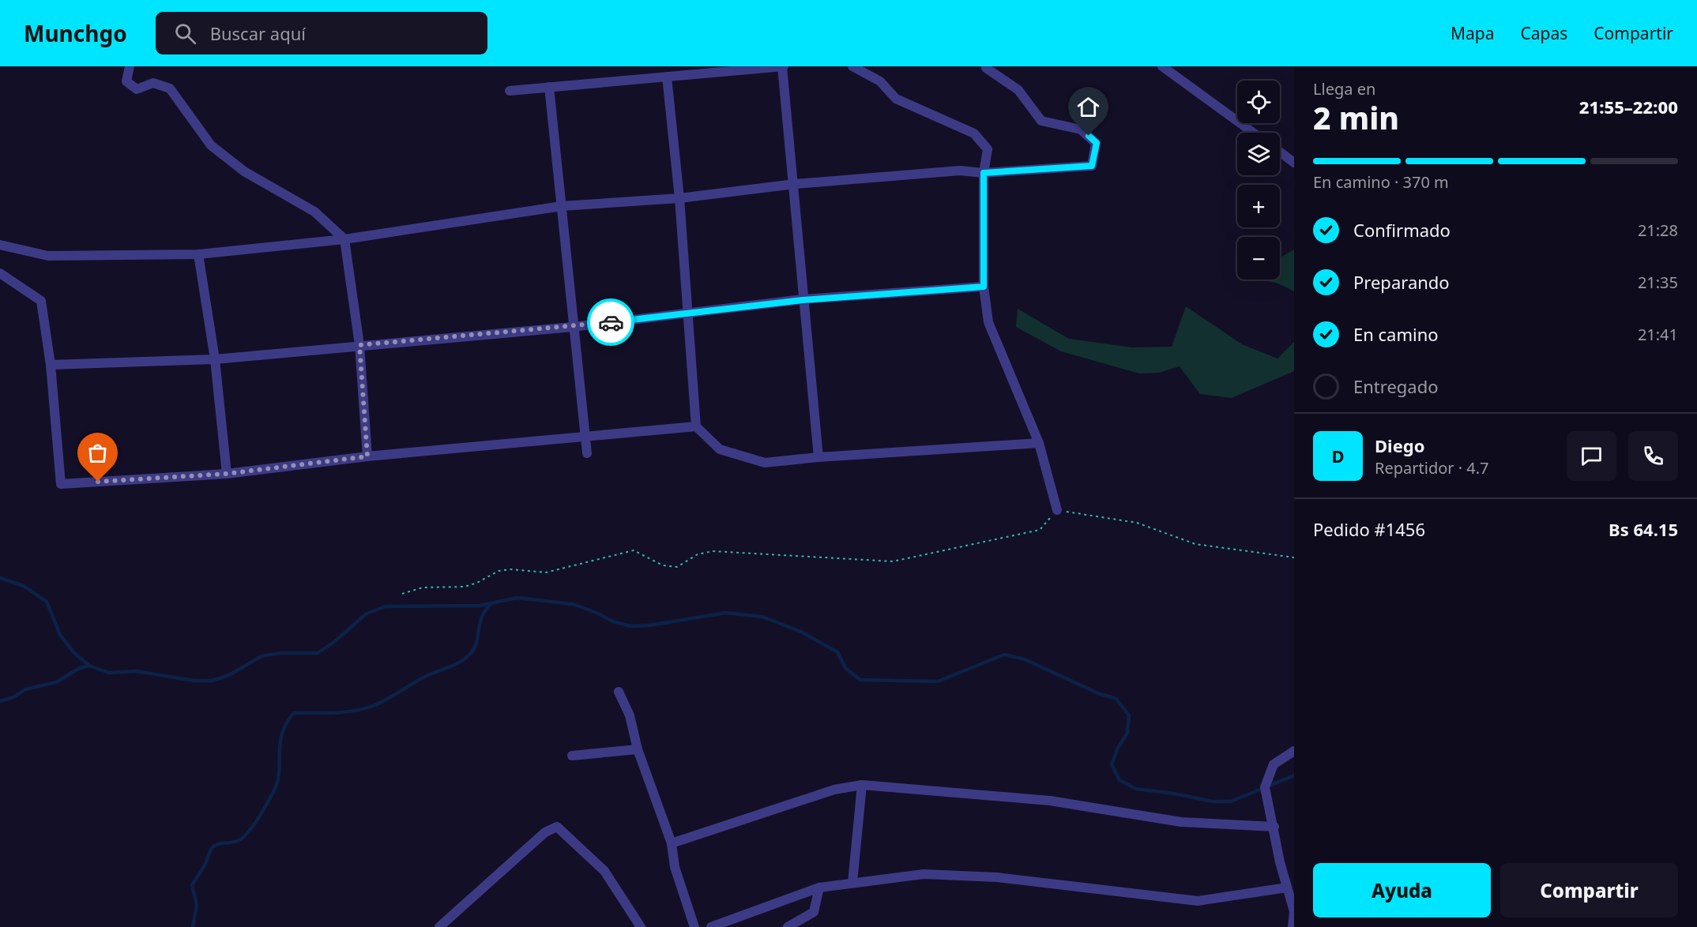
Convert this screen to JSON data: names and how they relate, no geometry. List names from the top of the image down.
{
  "page": {
    "header": "Munchgo",
    "search": "Buscar aquí",
    "nav": ["Mapa", "Capas", "Compartir"],
    "heading": ["2 min", "Llega en", "21:55–22:00"],
    "panel": [
      "Diego",
      "Repartidor · 4.7",
      "Pedido #1456",
      "Bs 64.15"
    ],
    "map_buttons": ["+", "−"],
    "bar": "En camino · 370 m",
    "list": [
      ["Confirmado", "21:28"],
      ["Preparando", "21:35"],
      ["En camino", "21:41"],
      "Entregado"
    ],
    "round": "D",
    "buttons": ["Ayuda", "Compartir"]
  }
}
